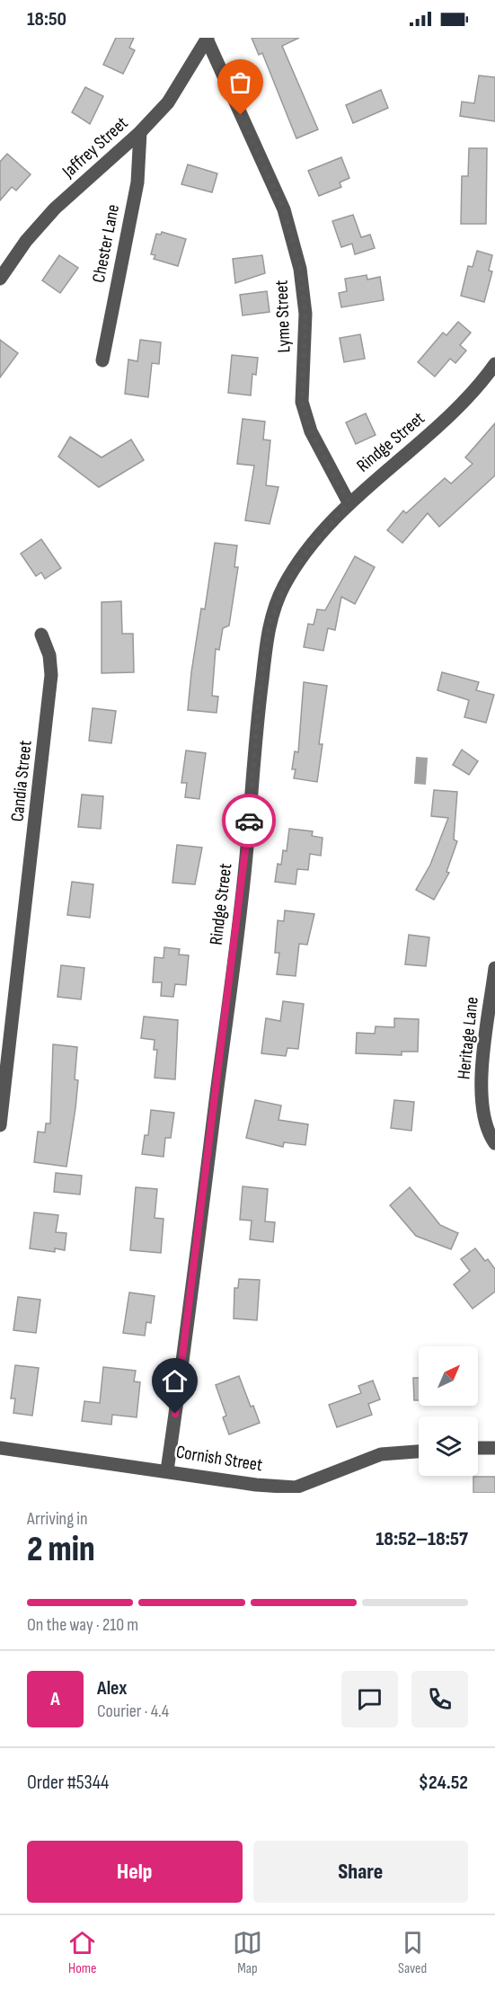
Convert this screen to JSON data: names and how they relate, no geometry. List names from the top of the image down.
{
  "streets": {
    "street": [
      "Jaffrey Street",
      "Chester Lane",
      "Lyme Street",
      "Rindge Street",
      "Candia Street",
      "Heritage Lane",
      "Cornish Street"
    ]
  },
  "crossings": [
    ["Jaffrey Street", "Chester Lane"],
    ["Jaffrey Street", "Lyme Street"],
    ["Lyme Street", "Rindge Street"],
    ["Rindge Street", "Cornish Street"]
  ],
  "north": "top right",
  "page": {
    "status": "18:50",
    "heading": ["2 min", "Arriving in", "18:52–18:57"],
    "panel": [
      "Alex",
      "Courier · 4.4",
      "Order #5344",
      "$24.52"
    ],
    "bar": "On the way · 210 m",
    "round": "A",
    "buttons": ["Help", "Share"],
    "tabs": ["Home", "Map", "Saved"]
  }
}
